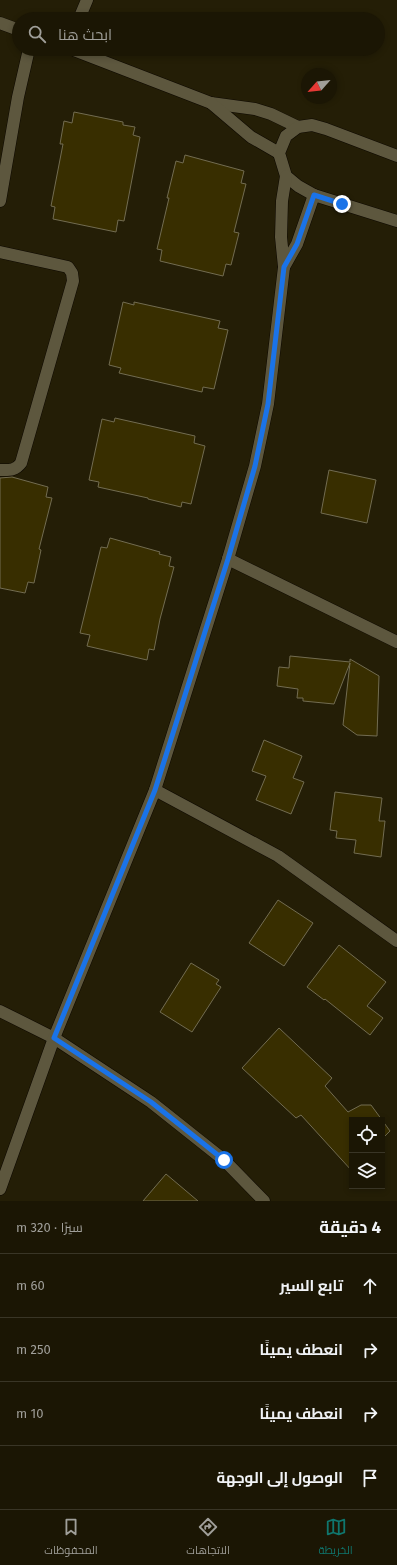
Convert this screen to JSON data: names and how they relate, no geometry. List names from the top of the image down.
{
  "north": "bottom left",
  "page": {
    "search": "ابحث هنا",
    "heading": ["4 دقيقة", "سيرًا · 320 m"],
    "list": [
      ["تابع السير", "60 m"],
      ["انعطف يمينًا", "250 m"],
      ["انعطف يمينًا", "10 m"],
      "الوصول إلى الوجهة"
    ],
    "nav": ["الخريطة", "الاتجاهات", "المحفوظات"]
  }
}
